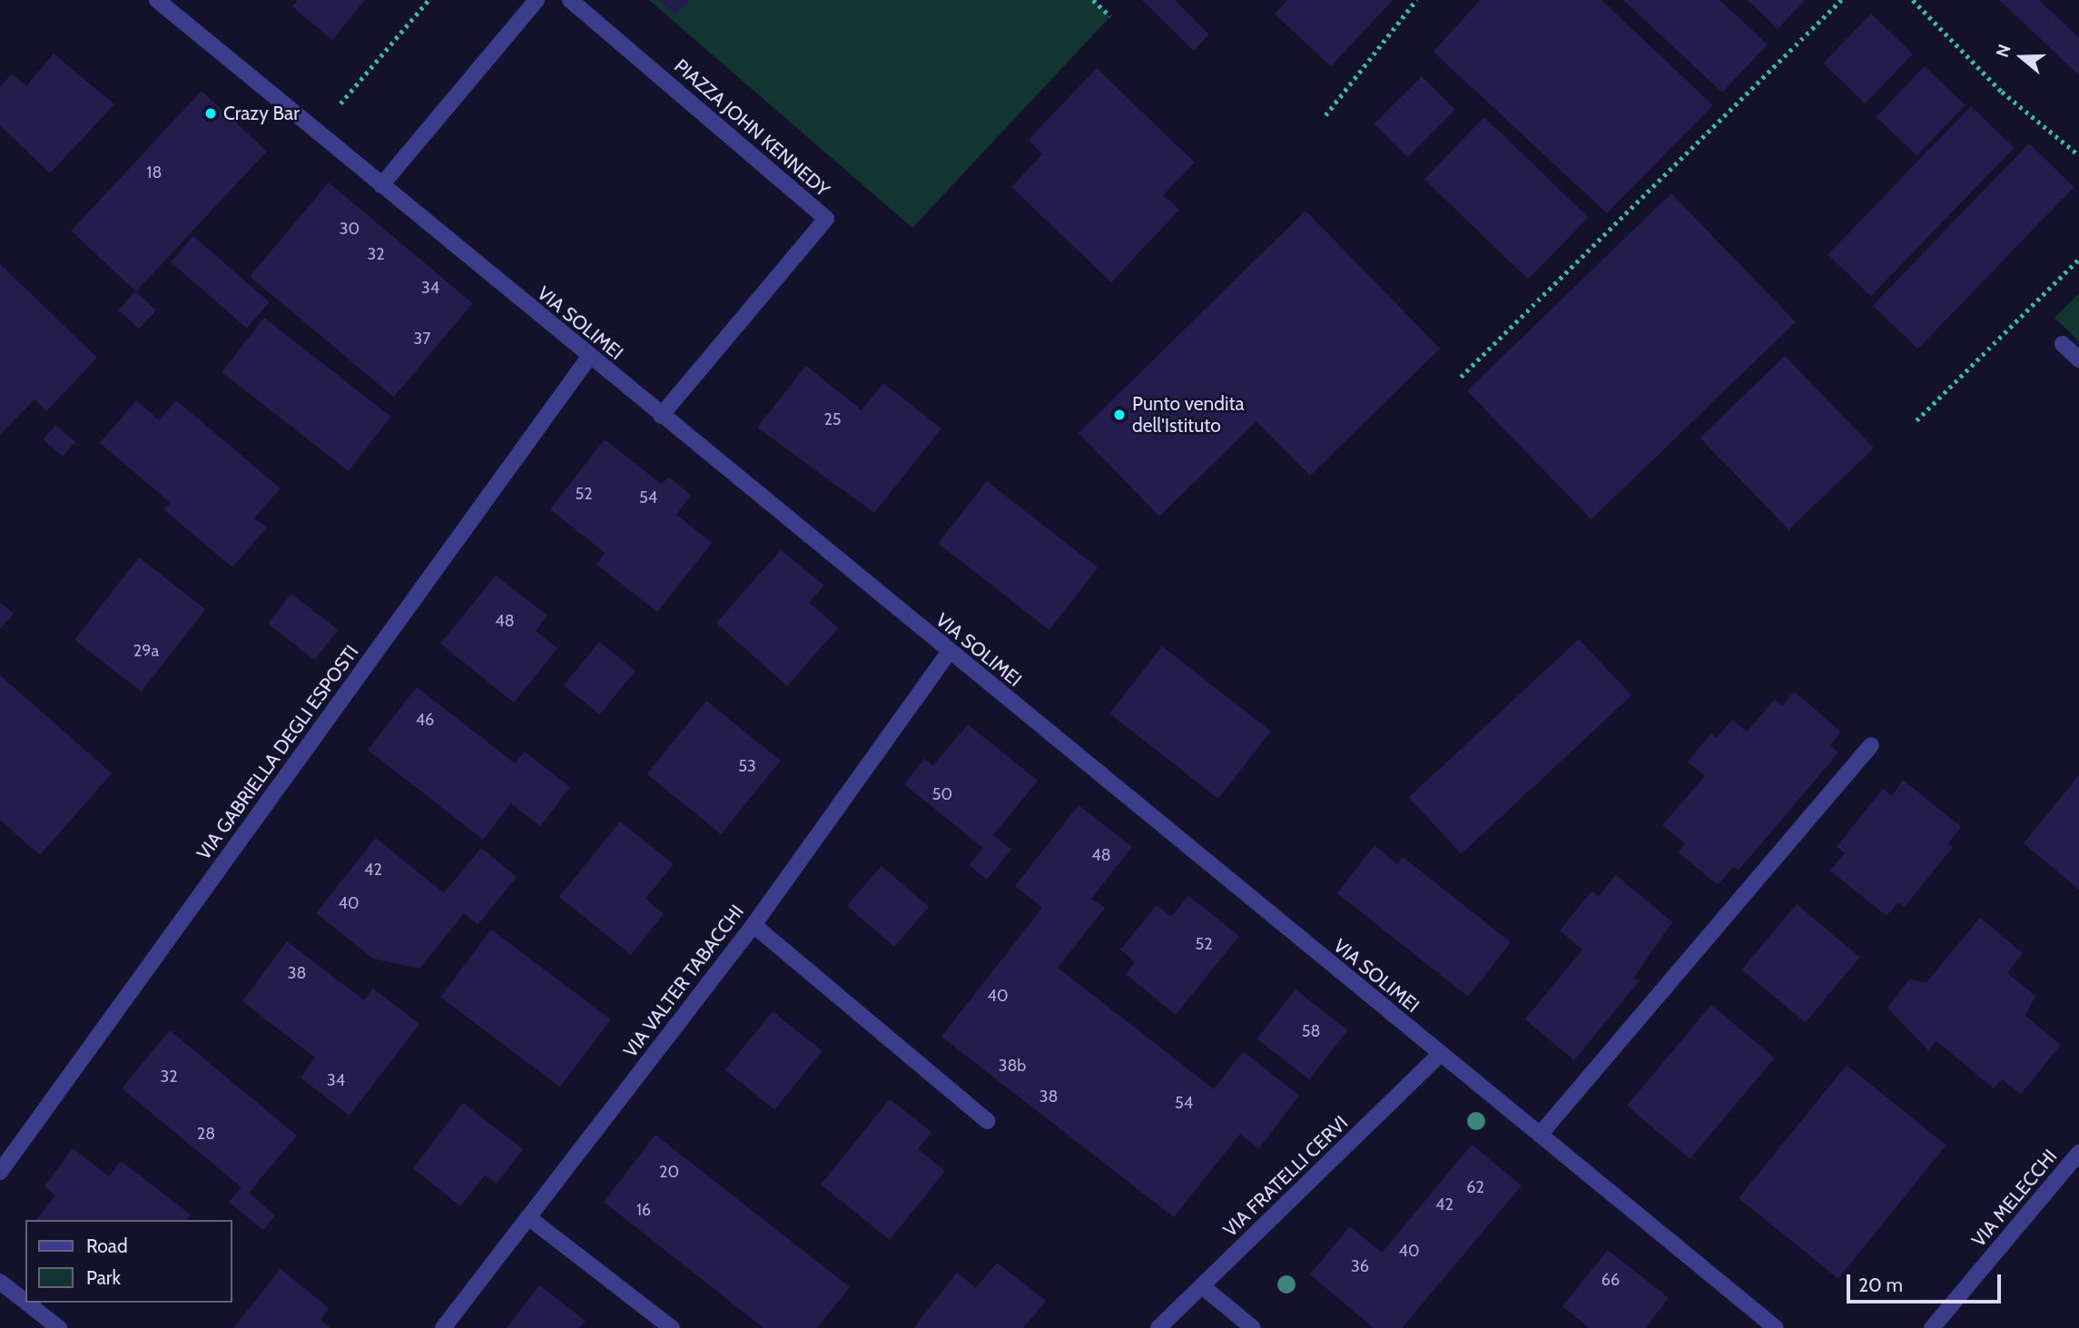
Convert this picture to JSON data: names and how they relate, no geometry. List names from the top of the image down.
{
  "streets": {
    "street": [
      "PIAZZA JOHN KENNEDY",
      "VIA SOLIMEI",
      "VIA GABRIELLA DEGLI ESPOSTI",
      "VIA VALTER TABACCHI",
      "VIA FRATELLI CERVI",
      "VIA MELECCHI"
    ]
  },
  "crossings": [
    ["PIAZZA JOHN KENNEDY", "VIA SOLIMEI"],
    ["VIA SOLIMEI", "VIA GABRIELLA DEGLI ESPOSTI"],
    ["VIA SOLIMEI", "VIA VALTER TABACCHI"],
    ["VIA SOLIMEI", "VIA FRATELLI CERVI"]
  ],
  "places": ["Crazy Bar", "Punto vendita dell'Istituto"],
  "house_numbers": [
    "18",
    "30",
    "32",
    "34",
    "37",
    "25",
    "52",
    "54",
    "48",
    "29a",
    "46",
    "53",
    "50",
    "48",
    "42",
    "40",
    "52",
    "38",
    "40",
    "58",
    "38b",
    "32",
    "34",
    "38",
    "54",
    "28",
    "20",
    "62",
    "42",
    "16",
    "40",
    "36",
    "66"
  ],
  "legend": ["Road", "Park"],
  "scale_bar": "20 m",
  "north": "left"
}
